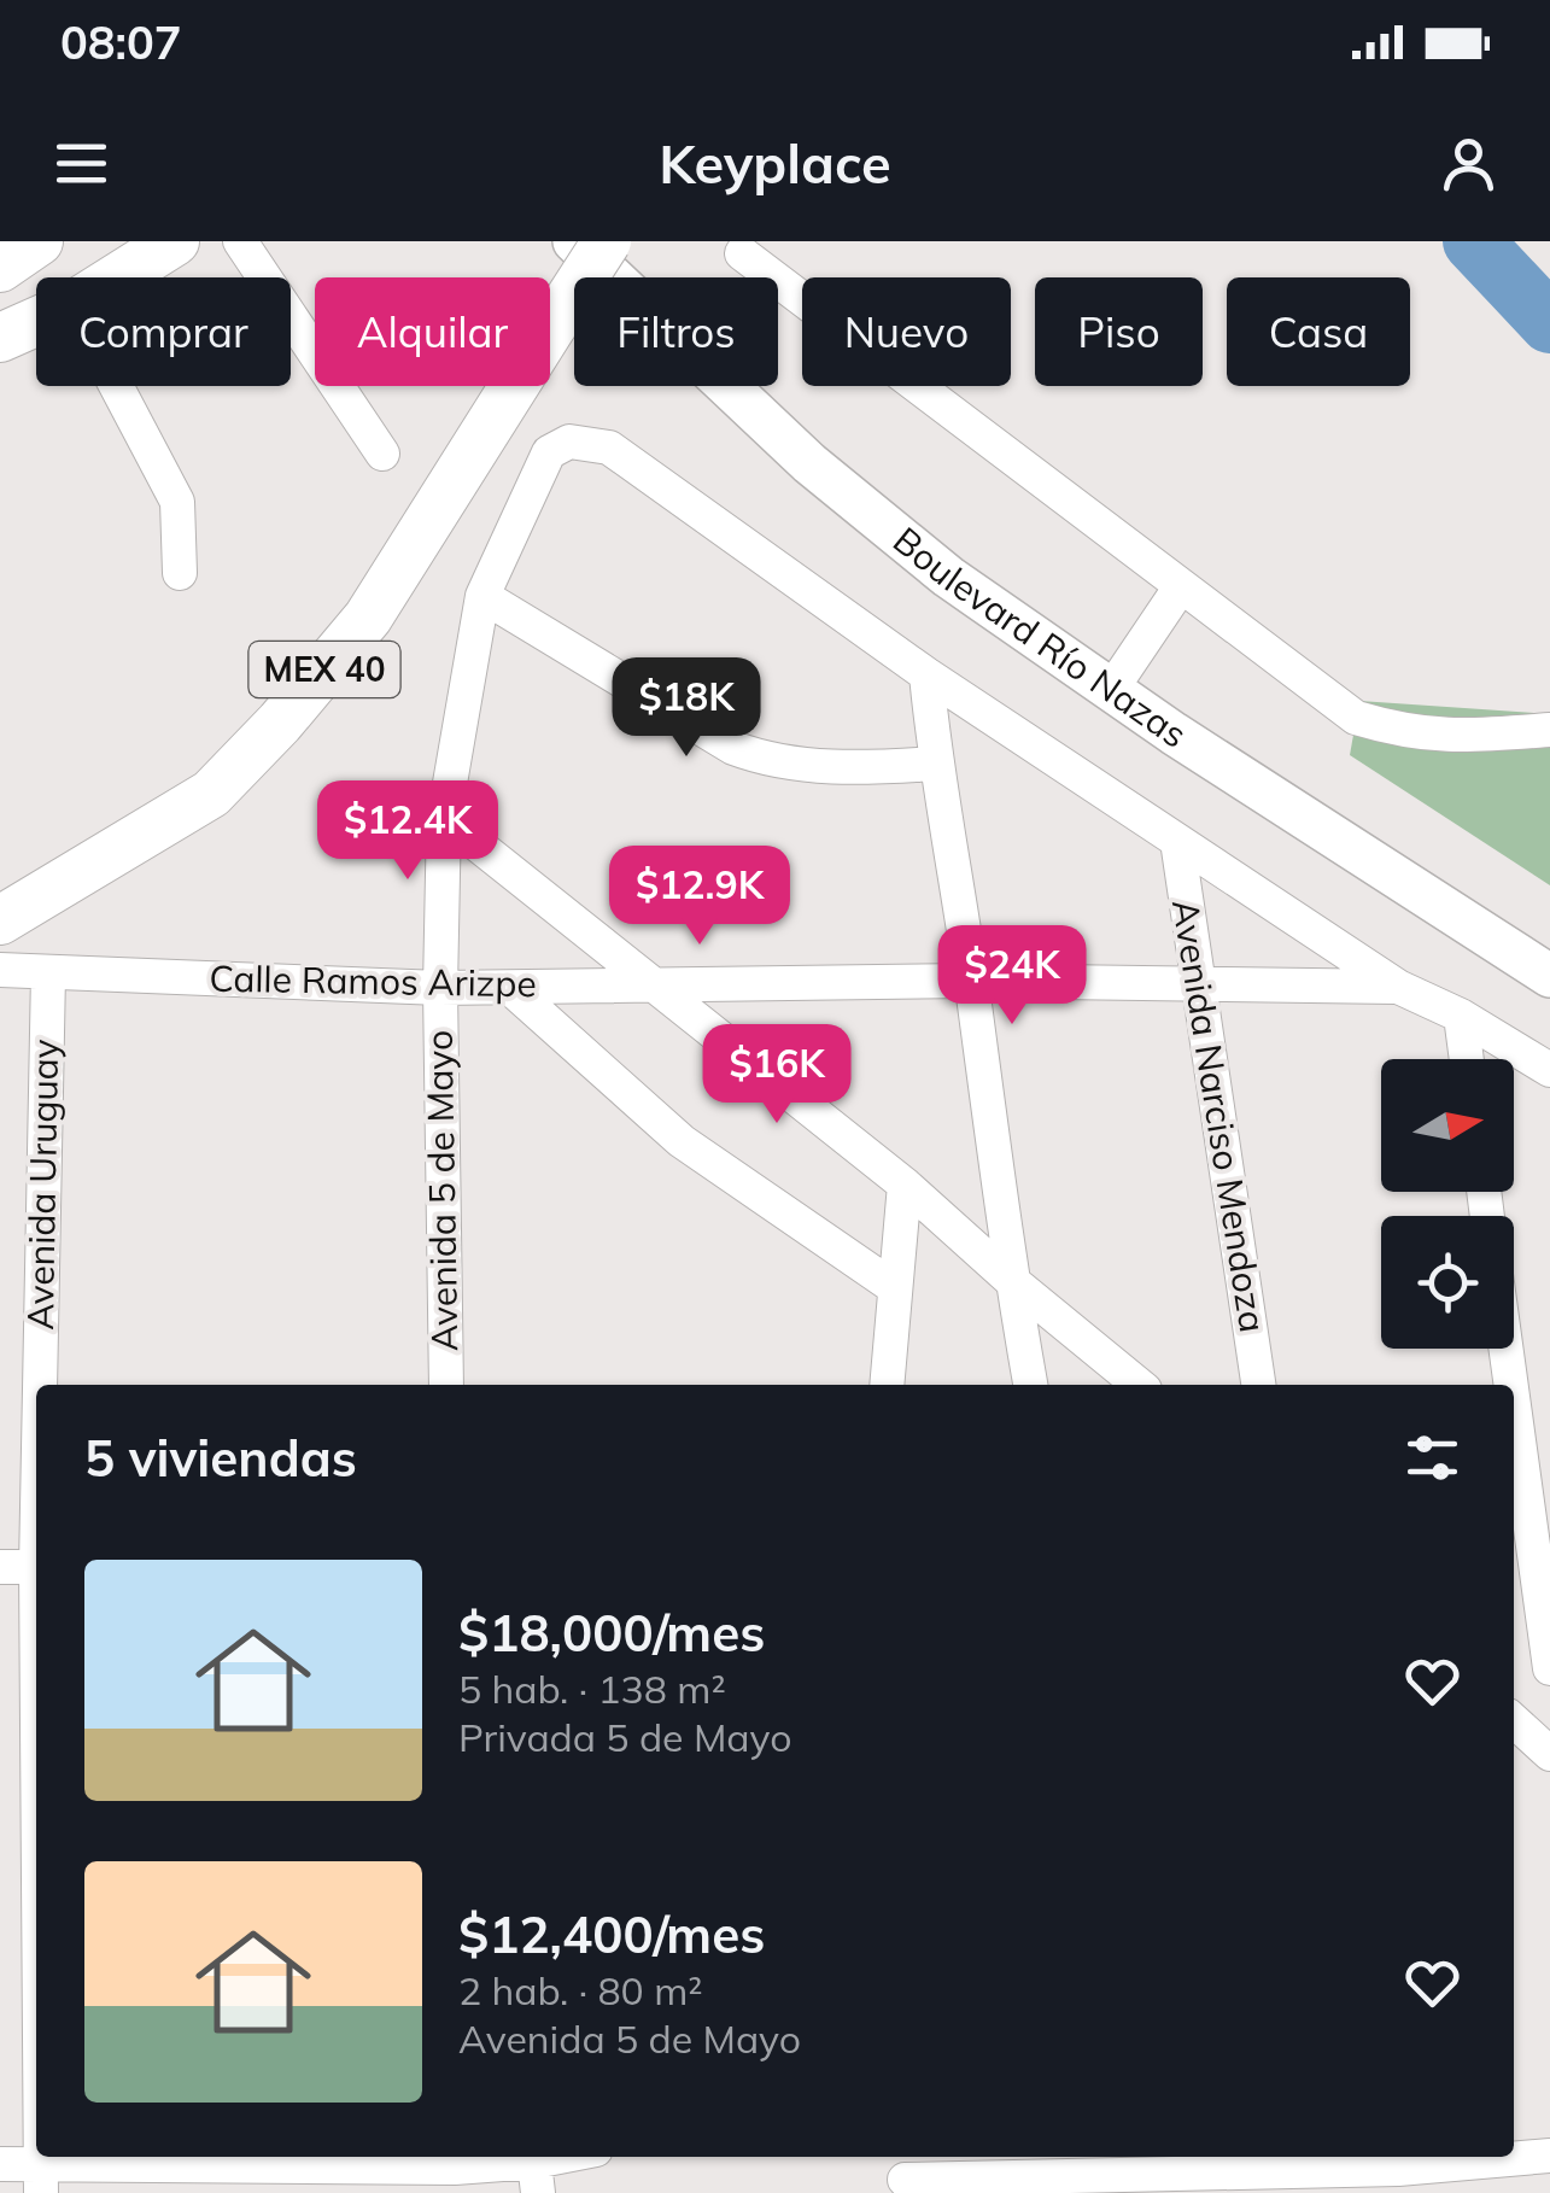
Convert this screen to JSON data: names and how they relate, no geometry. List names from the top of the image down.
{
  "streets": {
    "highway": ["MEX 40"],
    "main road": ["Boulevard Río Nazas"],
    "street": [
      "Calle Ramos Arizpe",
      "Avenida Narciso Mendoza",
      "Avenida Uruguay",
      "Avenida 5 de Mayo"
    ]
  },
  "crossings": [
    ["Calle Ramos Arizpe", "Avenida Narciso Mendoza"],
    ["Calle Ramos Arizpe", "Avenida Uruguay"],
    ["Calle Ramos Arizpe", "Avenida 5 de Mayo"]
  ],
  "north": "right",
  "page": {
    "status": "08:07",
    "header": "Keyplace",
    "chip": [
      "Comprar",
      "Alquilar",
      "Filtros",
      "Nuevo",
      "Piso",
      "Casa"
    ],
    "price": [
      "$18K",
      "$12.4K",
      "$12.9K",
      "$24K",
      "$16K"
    ],
    "heading": "5 viviendas",
    "list": [
      {
        "name": "$18,000/mes",
        "note": "5 hab. · 138 m² · Privada 5 de Mayo"
      },
      {
        "name": "$12,400/mes",
        "note": "2 hab. · 80 m² · Avenida 5 de Mayo"
      }
    ]
  }
}
